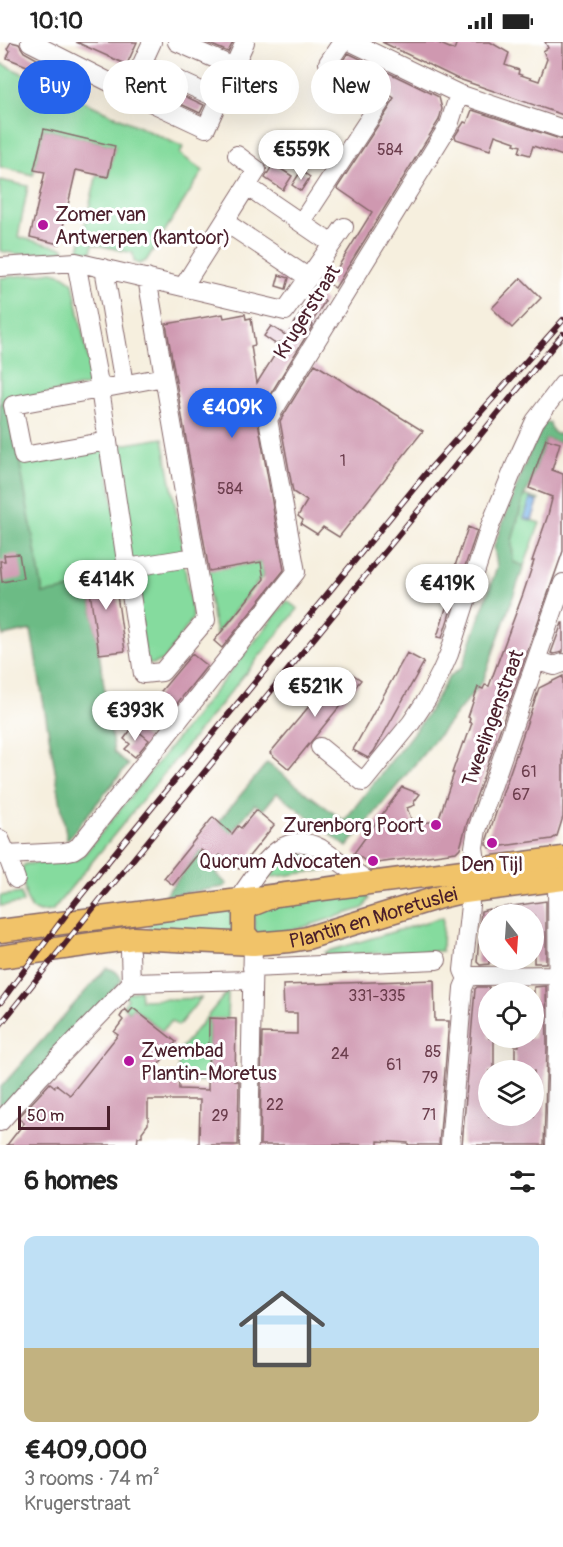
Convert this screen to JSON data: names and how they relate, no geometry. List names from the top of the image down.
{
  "streets": {
    "main road": ["Plantin en Moretuslei"],
    "street": ["Krugerstraat", "Tweelingenstraat"]
  },
  "crossings": [
    ["Tweelingenstraat", "Plantin en Moretuslei"]
  ],
  "places": [
    "Zomer van Antwerpen (kantoor)",
    "Zurenborg Poort",
    "Den Tijl",
    "Quorum Advocaten",
    "Zwembad Plantin-Moretus"
  ],
  "house_numbers": [
    "584",
    "1",
    "584",
    "61",
    "67",
    "331-335",
    "85",
    "24",
    "61",
    "79",
    "22",
    "71",
    "29"
  ],
  "scale_bar": "50 m",
  "north": "bottom",
  "page": {
    "status": "10:10",
    "chip": [
      "Buy",
      "Rent",
      "Filters",
      "New"
    ],
    "price": [
      "€559K",
      "€409K",
      "€414K",
      "€419K",
      "€521K",
      "€393K"
    ],
    "scale": "50 m",
    "heading": "6 homes",
    "list": [
      {
        "name": "€409,000",
        "note": "3 rooms · 74 m² · Krugerstraat"
      }
    ]
  }
}
